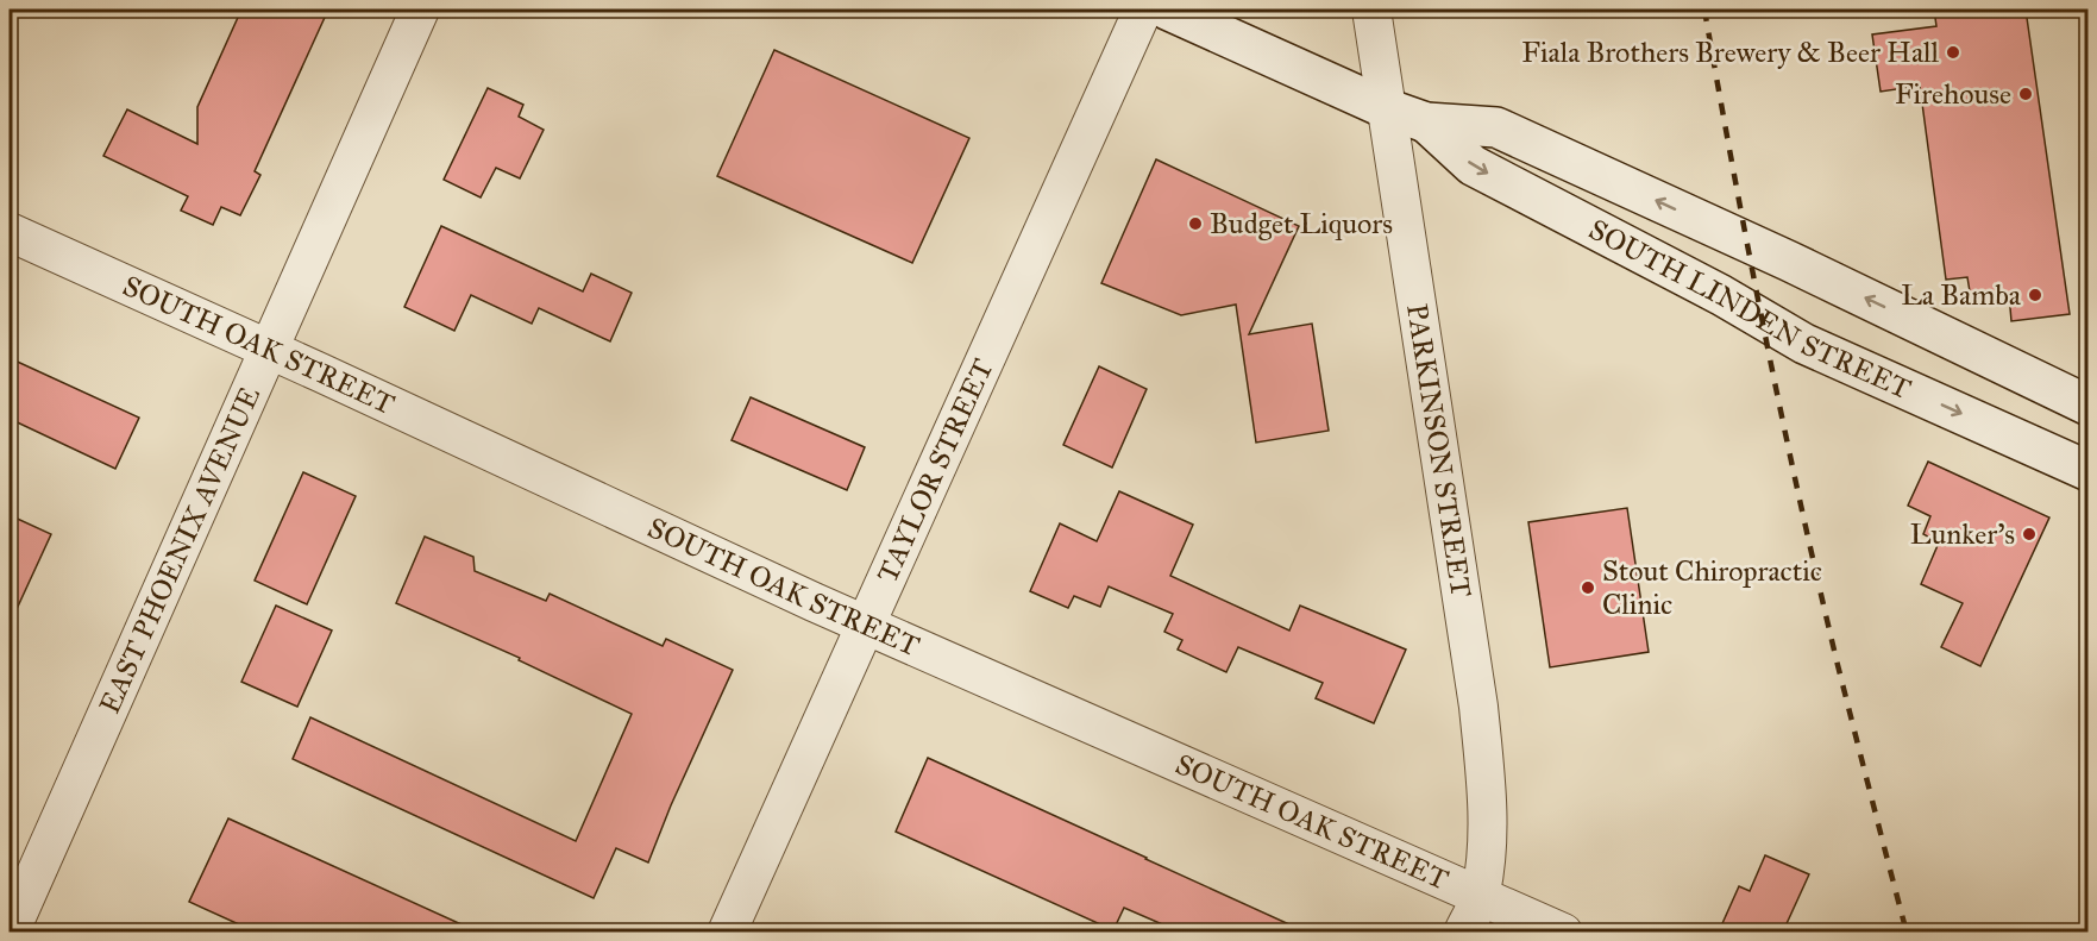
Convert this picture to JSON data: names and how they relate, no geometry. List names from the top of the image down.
{
  "streets": {
    "main road": ["SOUTH LINDEN STREET"],
    "street": [
      "SOUTH OAK STREET",
      "PARKINSON STREET",
      "TAYLOR STREET",
      "EAST PHOENIX AVENUE"
    ]
  },
  "crossings": [
    ["SOUTH LINDEN STREET", "PARKINSON STREET"],
    ["SOUTH OAK STREET", "PARKINSON STREET"],
    ["SOUTH OAK STREET", "TAYLOR STREET"],
    ["SOUTH OAK STREET", "EAST PHOENIX AVENUE"]
  ],
  "places": [
    "Fiala Brothers Brewery & Beer Hall",
    "Firehouse",
    "Budget Liquors",
    "La Bamba",
    "Lunker's",
    "Stout Chiropractic Clinic"
  ]
}
